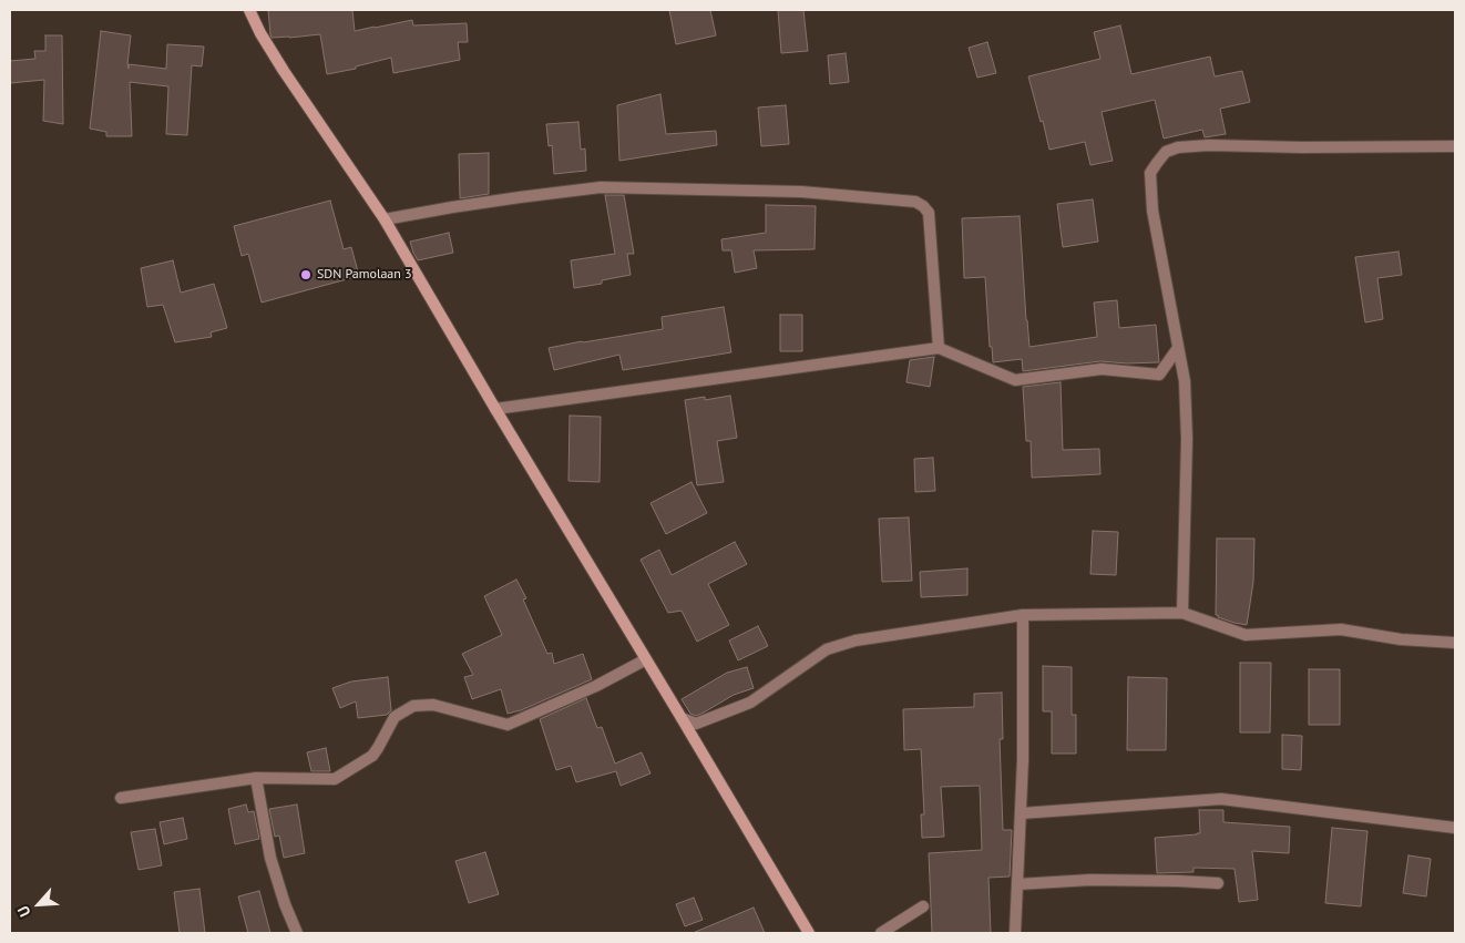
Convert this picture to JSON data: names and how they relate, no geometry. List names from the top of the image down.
{
  "places": ["SDN Pamolaan 3"],
  "north": "bottom left"
}
